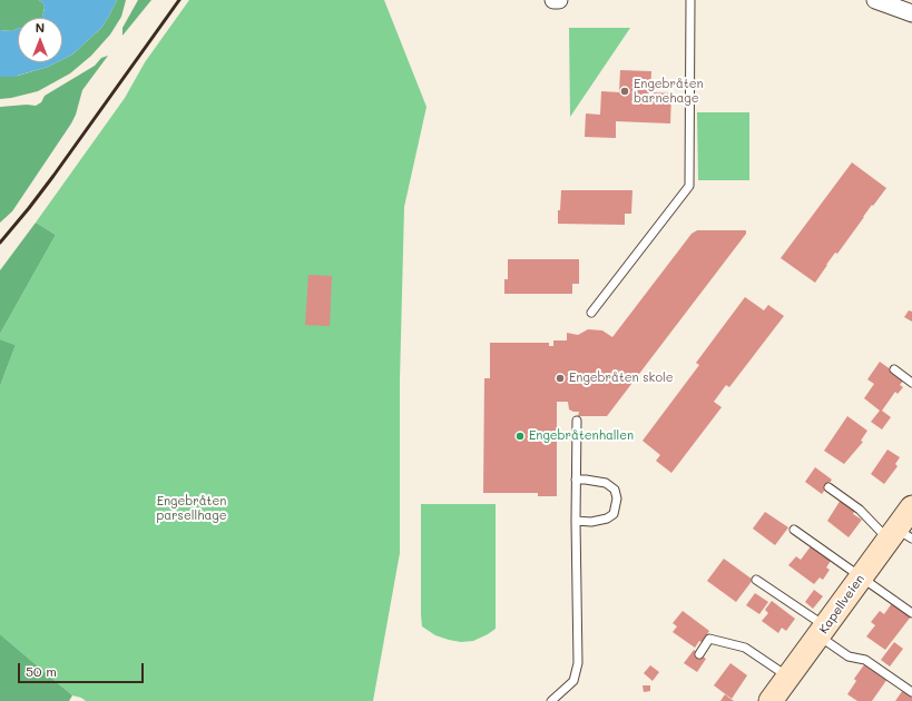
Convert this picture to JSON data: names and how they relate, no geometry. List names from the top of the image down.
{
  "streets": {
    "street": ["Kapellveien"]
  },
  "parks": ["Engebråten parsellhage"],
  "places": ["Engebråten barnehage", "Engebråten skole", "Engebråtenhallen"],
  "scale_bar": "50 m",
  "north": "top"
}
